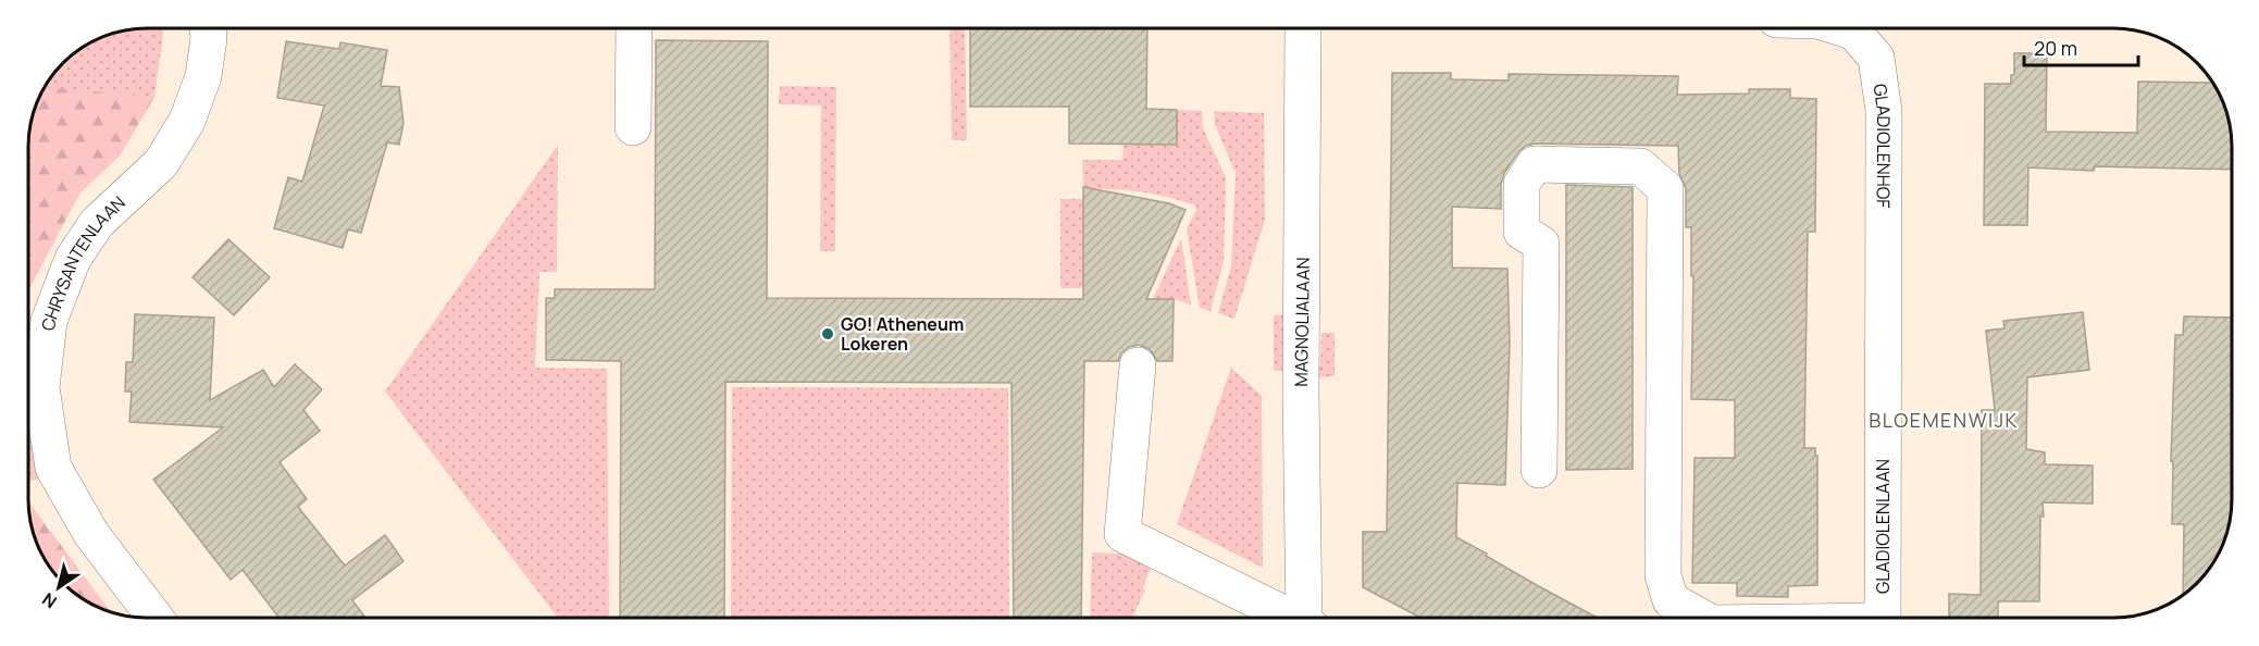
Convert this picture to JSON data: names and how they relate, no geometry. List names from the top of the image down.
{
  "streets": {
    "street": [
      "GLADIOLENHOF",
      "CHRYSANTENLAAN",
      "MAGNOLIALAAN",
      "GLADIOLENLAAN"
    ]
  },
  "crossings": [
    ["GLADIOLENHOF", "GLADIOLENLAAN"]
  ],
  "districts": ["BLOEMENWIJK"],
  "places": ["GO! Atheneum Lokeren"],
  "scale_bar": "20 m",
  "north": "bottom left"
}
